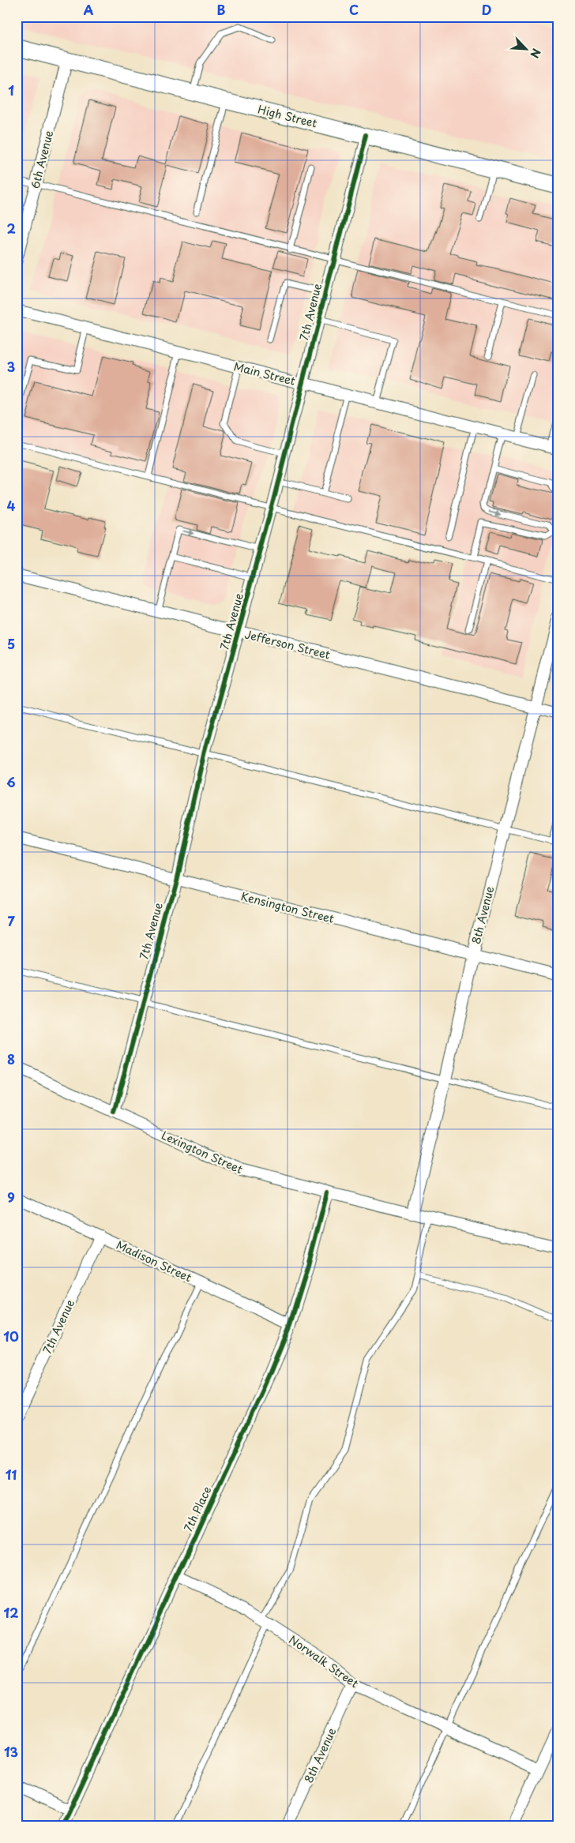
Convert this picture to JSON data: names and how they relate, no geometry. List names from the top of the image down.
{
  "streets": {
    "main road": ["High Street"],
    "street": [
      "6th Avenue",
      "7th Avenue",
      "Main Street",
      "Jefferson Street",
      "Kensington Street",
      "8th Avenue",
      "Lexington Street",
      "Madison Street",
      "7th Place",
      "Norwalk Street"
    ]
  },
  "crossings": [
    ["High Street", "6th Avenue"],
    ["High Street", "7th Avenue"],
    ["7th Avenue", "Main Street"],
    ["7th Avenue", "Jefferson Street"],
    ["7th Avenue", "Kensington Street"],
    ["7th Avenue", "Lexington Street"],
    ["7th Avenue", "Madison Street"],
    ["Jefferson Street", "8th Avenue"],
    ["Kensington Street", "8th Avenue"],
    ["8th Avenue", "Lexington Street"],
    ["8th Avenue", "Norwalk Street"],
    ["Lexington Street", "7th Place"],
    ["Madison Street", "7th Place"],
    ["7th Place", "Norwalk Street"]
  ],
  "north": "bottom right",
  "grid": {
    "columns": [
      "A",
      "B",
      "C",
      "D"
    ],
    "rows": [
      "1",
      "2",
      "3",
      "4",
      "5",
      "6",
      "7",
      "8",
      "9",
      "10",
      "11",
      "12",
      "13"
    ]
  }
}
